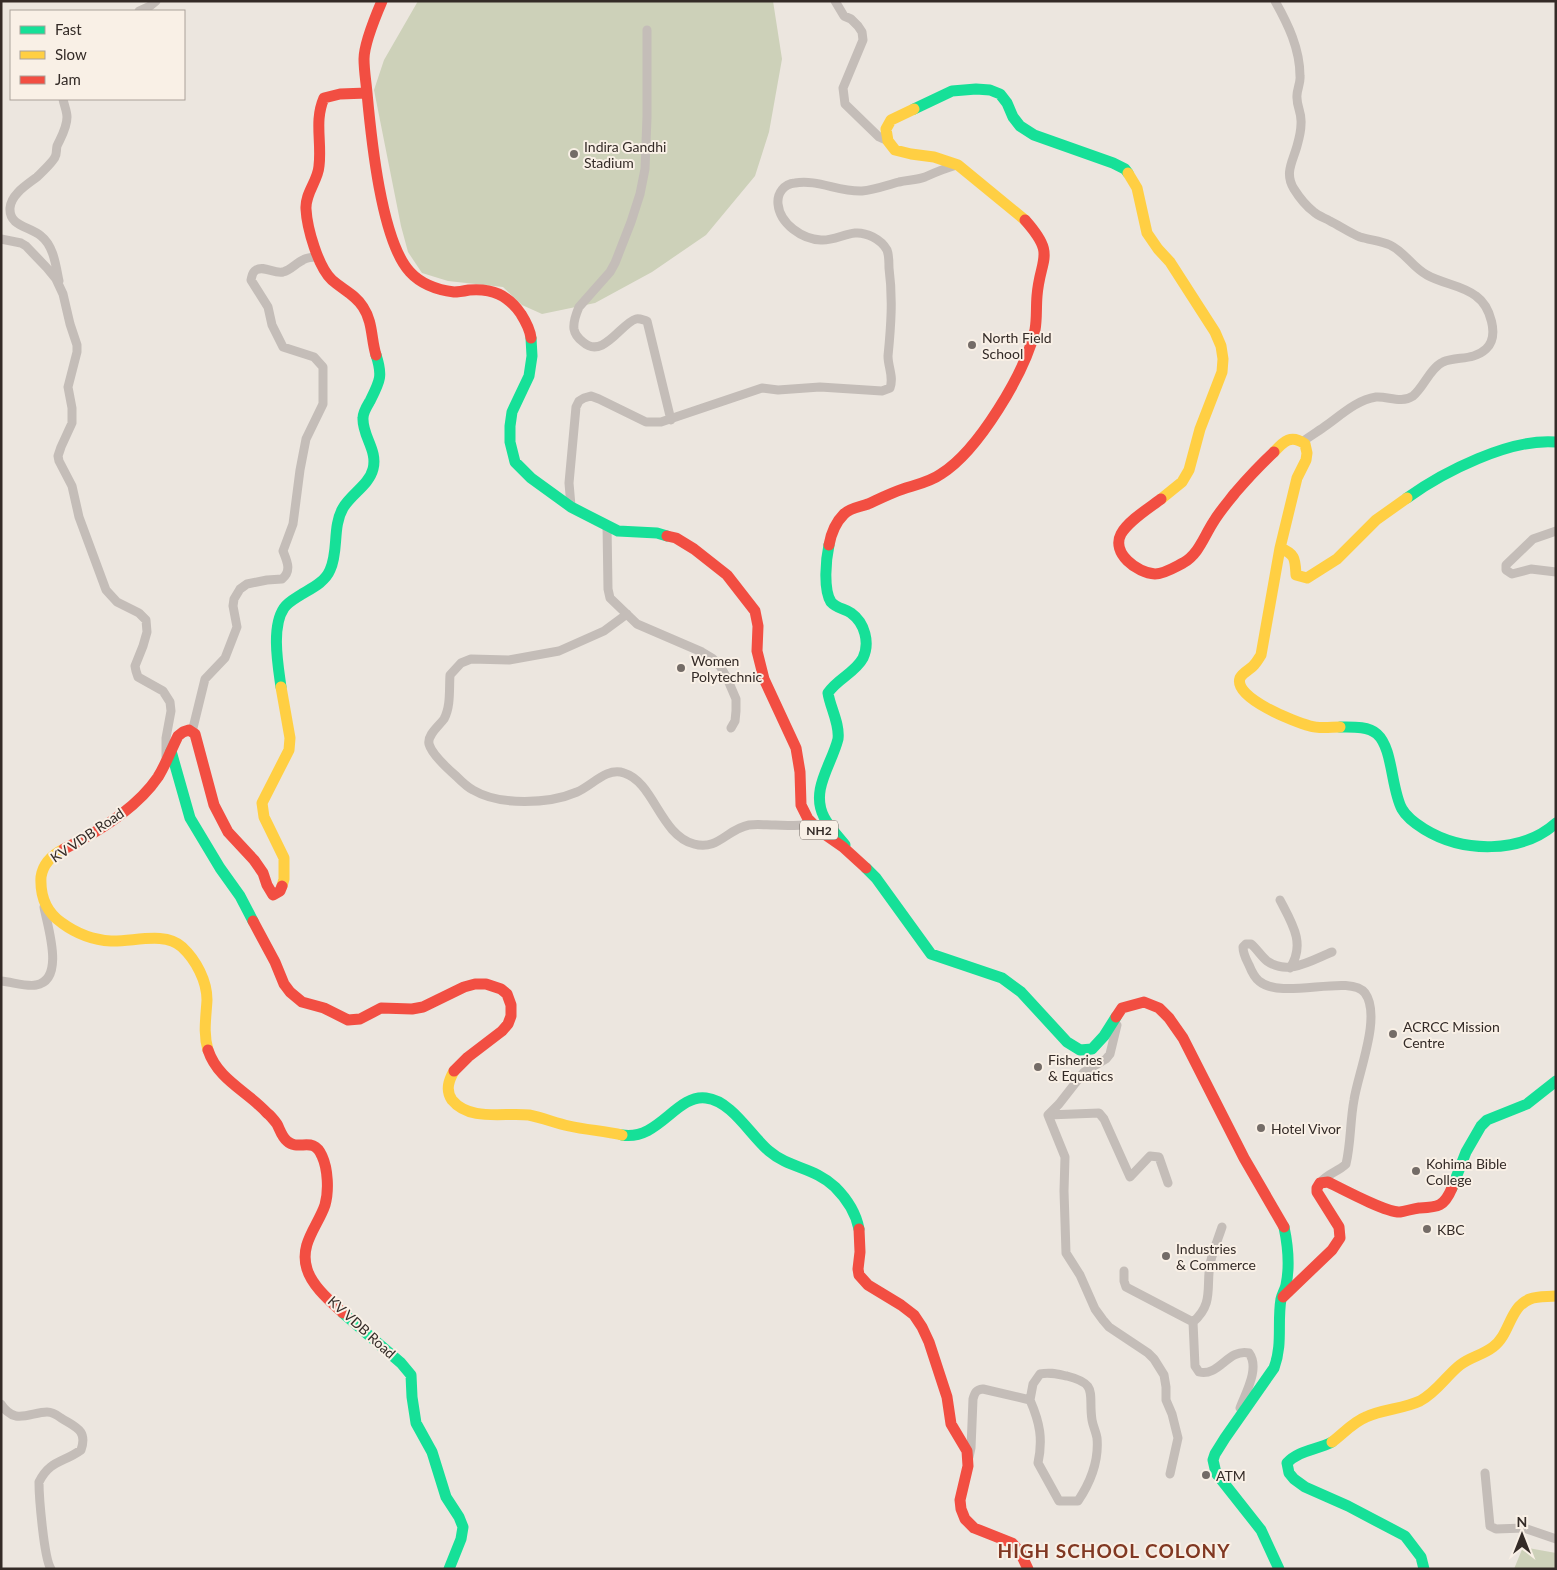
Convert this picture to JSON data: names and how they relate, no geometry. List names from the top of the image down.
{
  "streets": {
    "main road": ["NH2", "KV VDB Road"]
  },
  "districts": ["HIGH SCHOOL COLONY"],
  "places": [
    "Indira Gandhi Stadium",
    "North Field School",
    "Women Polytechnic",
    "ACRCC Mission Centre",
    "Fisheries & Equatics",
    "Hotel Vivor",
    "Kohima Bible College",
    "KBC",
    "Industries & Commerce",
    "ATM"
  ],
  "legend": ["Fast", "Slow", "Jam"],
  "north": "top"
}
